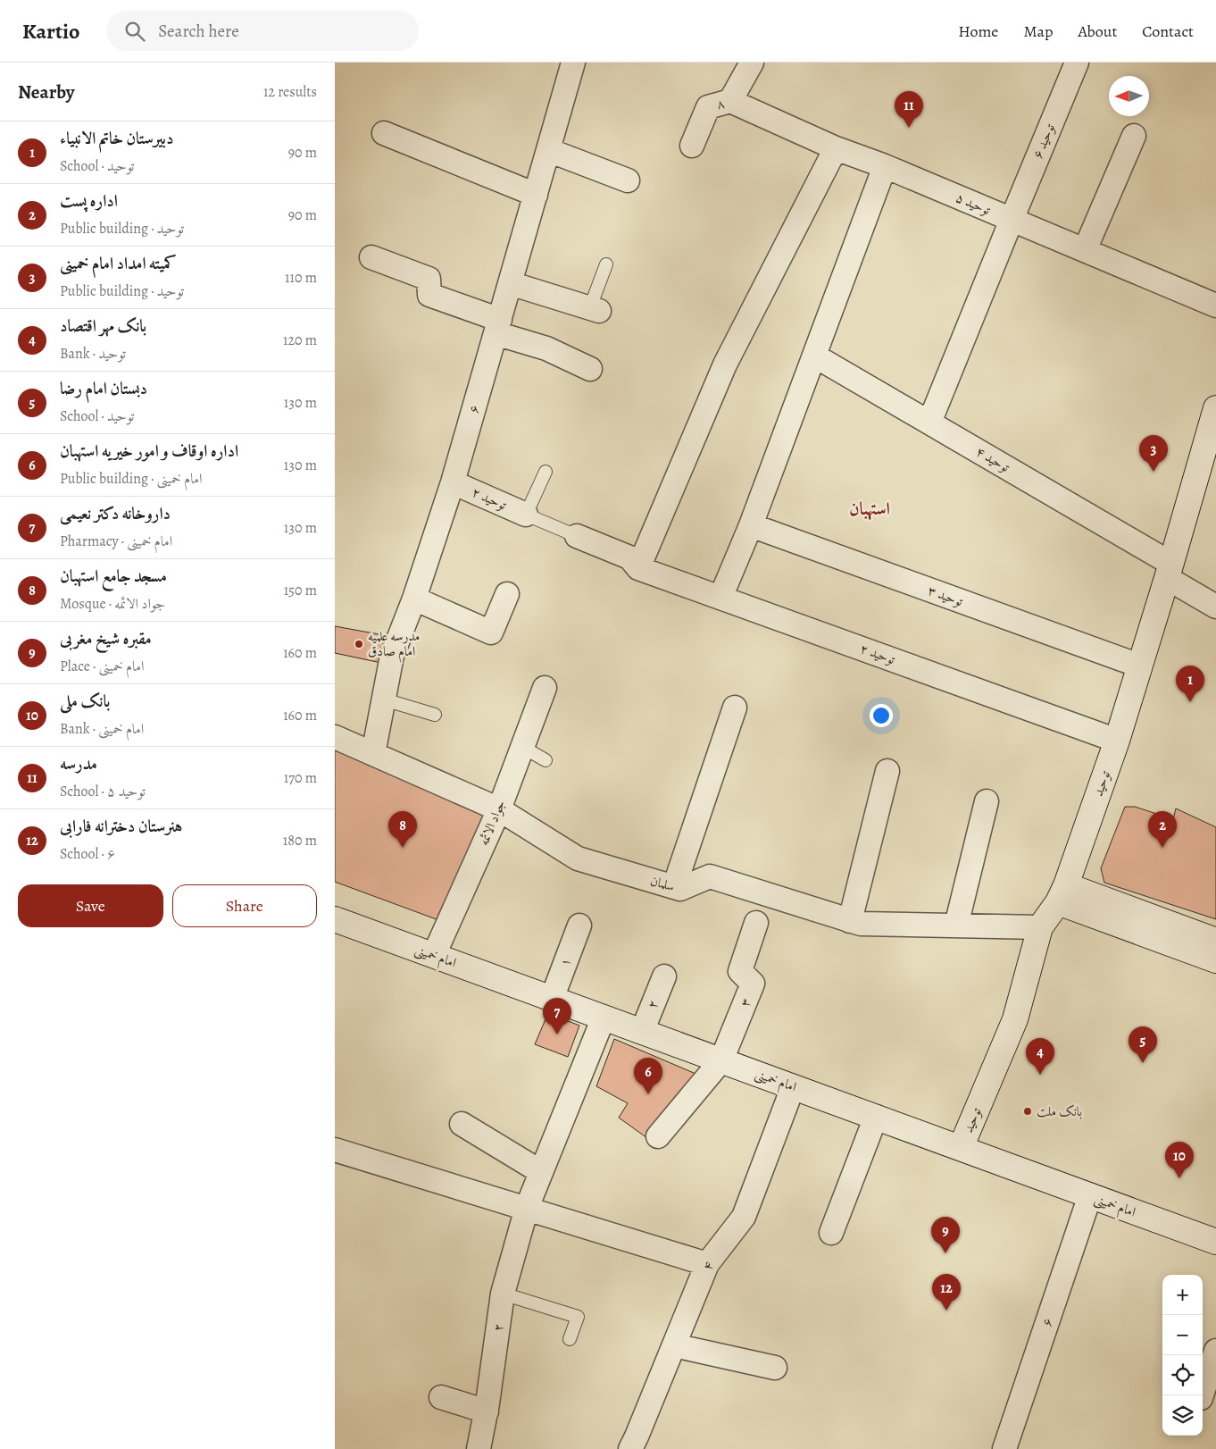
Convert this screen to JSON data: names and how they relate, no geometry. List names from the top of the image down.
{
  "streets": {
    "street": [
      "۸",
      "توحید ۶",
      "توحید ۵",
      "۶",
      "توحید ۴",
      "توحید ۲",
      "توحید ۳",
      "توحید",
      "جواد الائمه",
      "سلمان",
      "امام خمینی",
      "۱",
      "۳",
      "۲",
      "۴"
    ]
  },
  "crossings": [
    ["۸", "توحید ۵"],
    ["توحید ۶", "توحید ۵"],
    ["توحید ۶", "توحید ۴"],
    ["۶", "توحید ۲"],
    ["۶", "سلمان"],
    ["۶", "امام خمینی"],
    ["توحید ۴", "توحید"],
    ["توحید ۲", "توحید"],
    ["توحید ۳", "توحید"],
    ["توحید", "سلمان"],
    ["توحید", "امام خمینی"],
    ["جواد الائمه", "سلمان"],
    ["جواد الائمه", "امام خمینی"],
    ["امام خمینی", "۱"],
    ["امام خمینی", "۳"],
    ["امام خمینی", "۲"],
    ["امام خمینی", "۴"]
  ],
  "districts": ["استهبان"],
  "places": ["مدرسه علمیه امام صادق", "بانک ملت"],
  "north": "left",
  "page": {
    "header": "Kartio",
    "search": "Search here",
    "nav": [
      "Home",
      "Map",
      "About",
      "Contact"
    ],
    "heading": ["Nearby", "12 results"],
    "pins": [
      "11",
      "3",
      "1",
      "2",
      "8",
      "7",
      "5",
      "4",
      "6",
      "10",
      "9",
      "12"
    ],
    "list": [
      {
        "mark": "1",
        "name": "دبیرستان خاتم الانبیاء",
        "note": "School · توحید",
        "value": "90 m"
      },
      {
        "mark": "2",
        "name": "اداره پست",
        "note": "Public building · توحید",
        "value": "90 m"
      },
      {
        "mark": "3",
        "name": "کمیته امداد امام خمینی",
        "note": "Public building · توحید",
        "value": "110 m"
      },
      {
        "mark": "4",
        "name": "بانک مهر اقتصاد",
        "note": "Bank · توحید",
        "value": "120 m"
      },
      {
        "mark": "5",
        "name": "دبستان امام رضا",
        "note": "School · توحید",
        "value": "130 m"
      },
      {
        "mark": "6",
        "name": "اداره اوقاف و امور خیریه استهبان",
        "note": "Public building · امام خمینی",
        "value": "130 m"
      },
      {
        "mark": "7",
        "name": "داروخانه دکتر نعیمی",
        "note": "Pharmacy · امام خمینی",
        "value": "130 m"
      },
      {
        "mark": "8",
        "name": "مسجد جامع استهبان",
        "note": "Mosque · جواد الائمه",
        "value": "150 m"
      },
      {
        "mark": "9",
        "name": "مقبره شیخ مغربی",
        "note": "Place · امام خمینی",
        "value": "160 m"
      },
      {
        "mark": "10",
        "name": "بانک ملی",
        "note": "Bank · امام خمینی",
        "value": "160 m"
      },
      {
        "mark": "11",
        "name": "مدرسه",
        "note": "School · توحید ۵",
        "value": "170 m"
      },
      {
        "mark": "12",
        "name": "هنرستان دخترانه فارابی",
        "note": "School · ۶",
        "value": "180 m"
      }
    ],
    "buttons": ["Save", "Share"],
    "map_buttons": ["+", "−"]
  }
}
